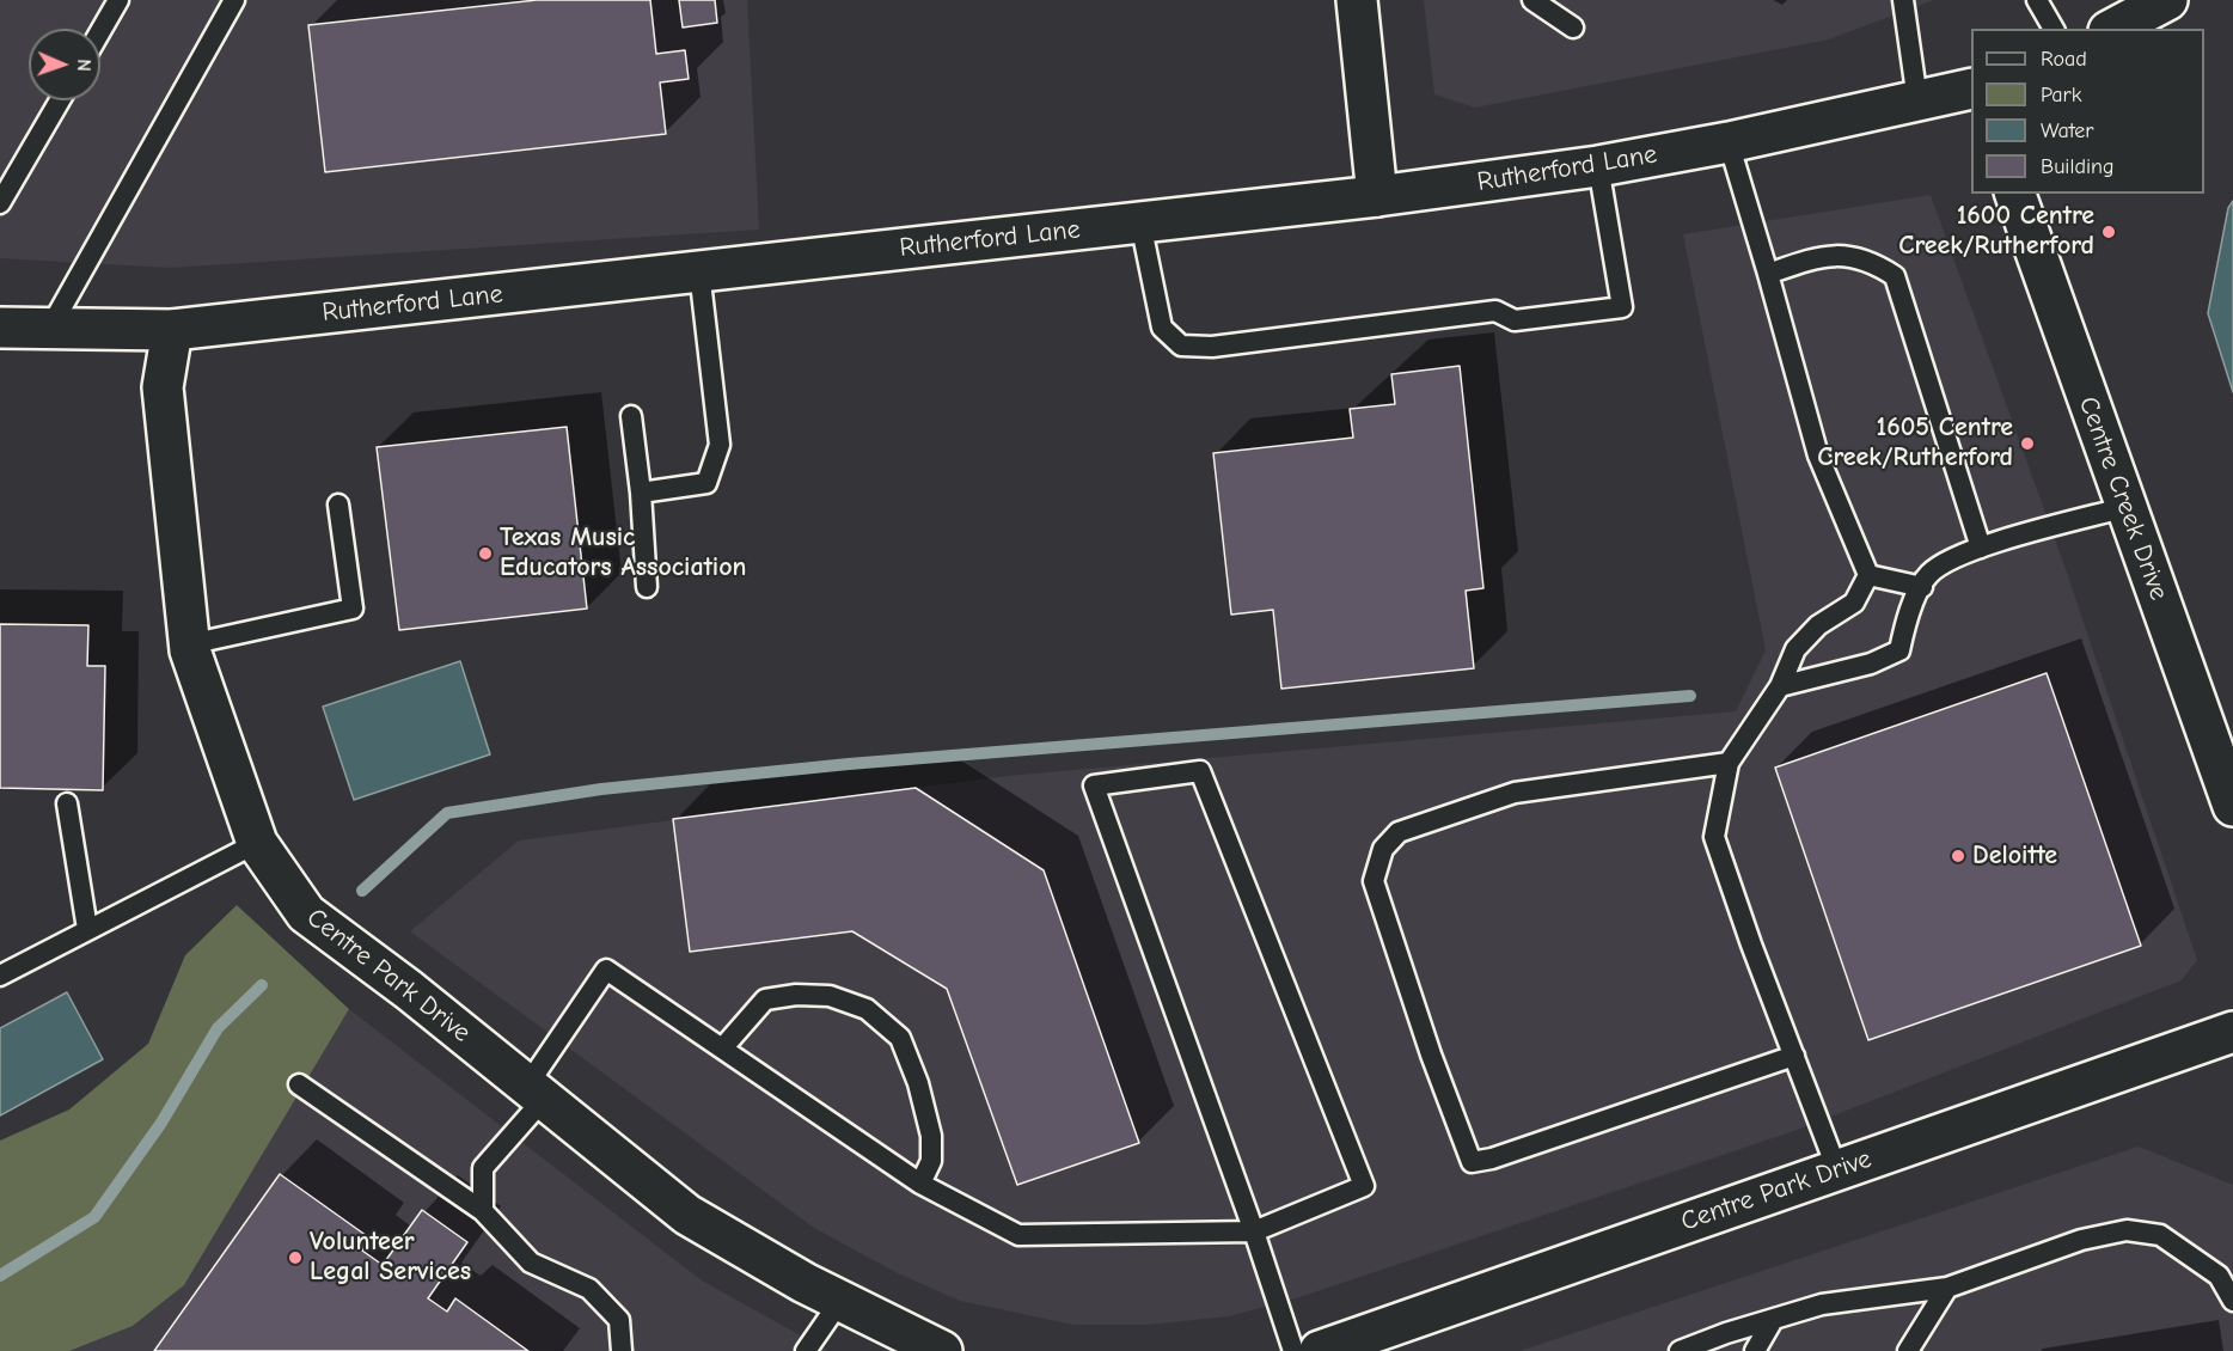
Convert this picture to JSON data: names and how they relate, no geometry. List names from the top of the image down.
{
  "streets": {
    "street": ["Rutherford Lane", "Centre Creek Drive", "Centre Park Drive"]
  },
  "crossings": [
    ["Rutherford Lane", "Centre Park Drive"]
  ],
  "places": [
    "1600 Centre Creek/Rutherford",
    "1605 Centre Creek/Rutherford",
    "Texas Music Educators Association",
    "Deloitte",
    "Volunteer Legal Services"
  ],
  "legend": [
    "Road",
    "Park",
    "Water",
    "Building"
  ],
  "north": "right"
}
